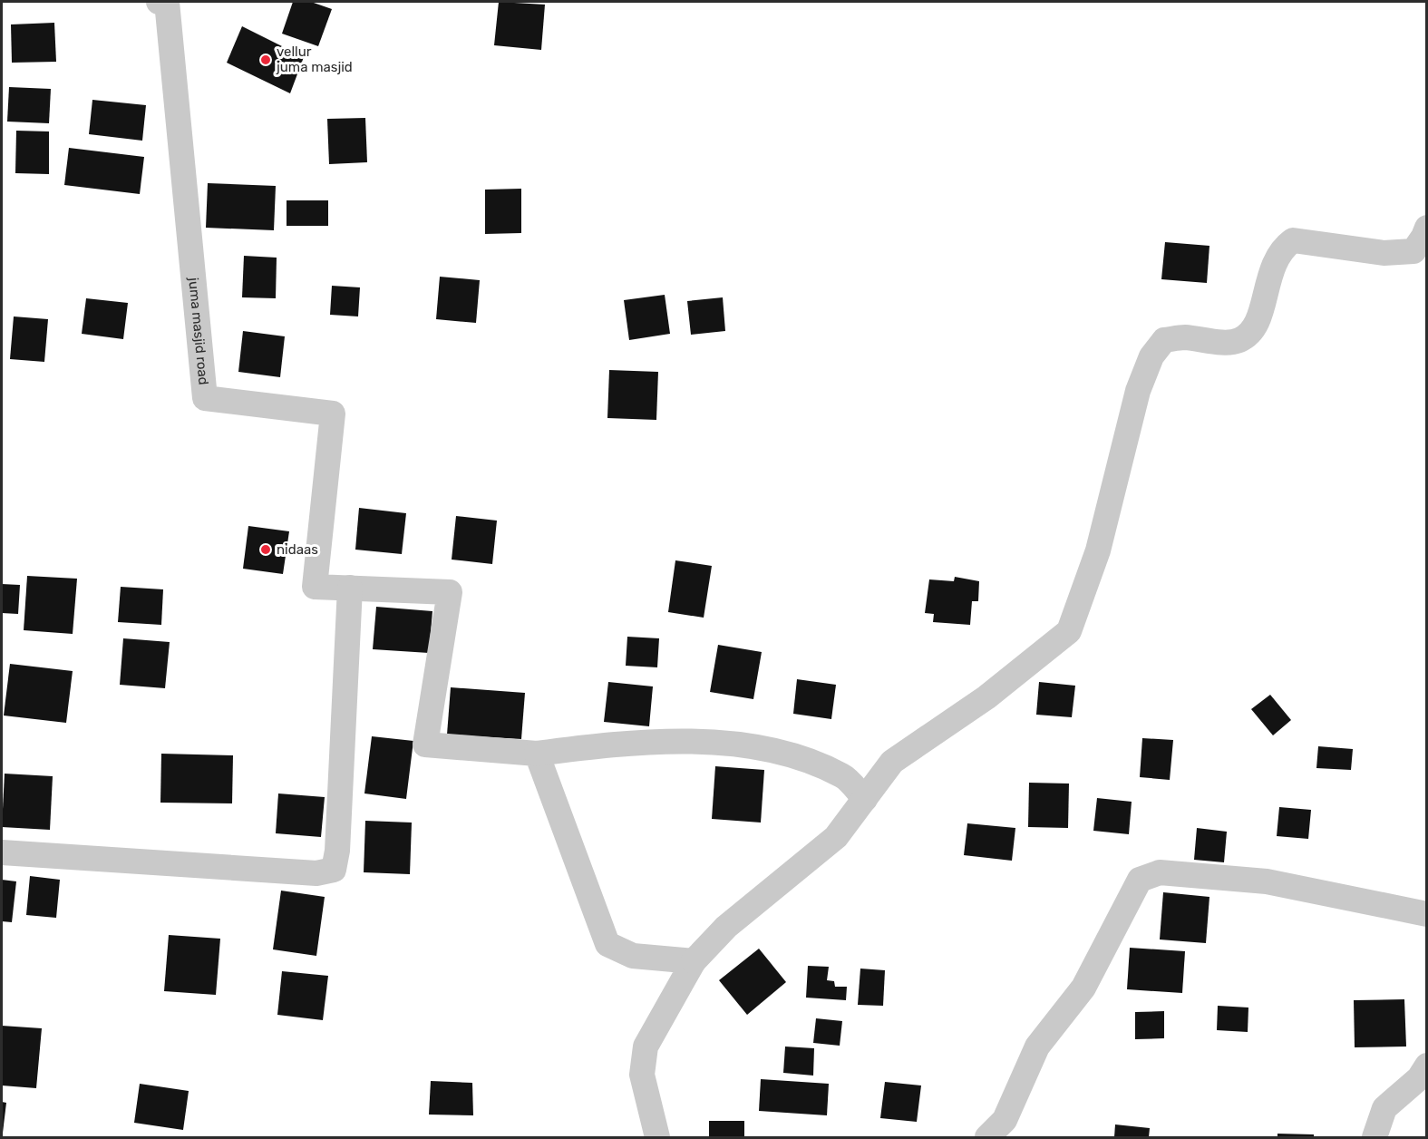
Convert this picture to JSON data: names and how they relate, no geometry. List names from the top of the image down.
{
  "streets": {
    "street": ["juma masjid road"]
  },
  "places": ["vellur juma masjid", "nidaas"]
}
